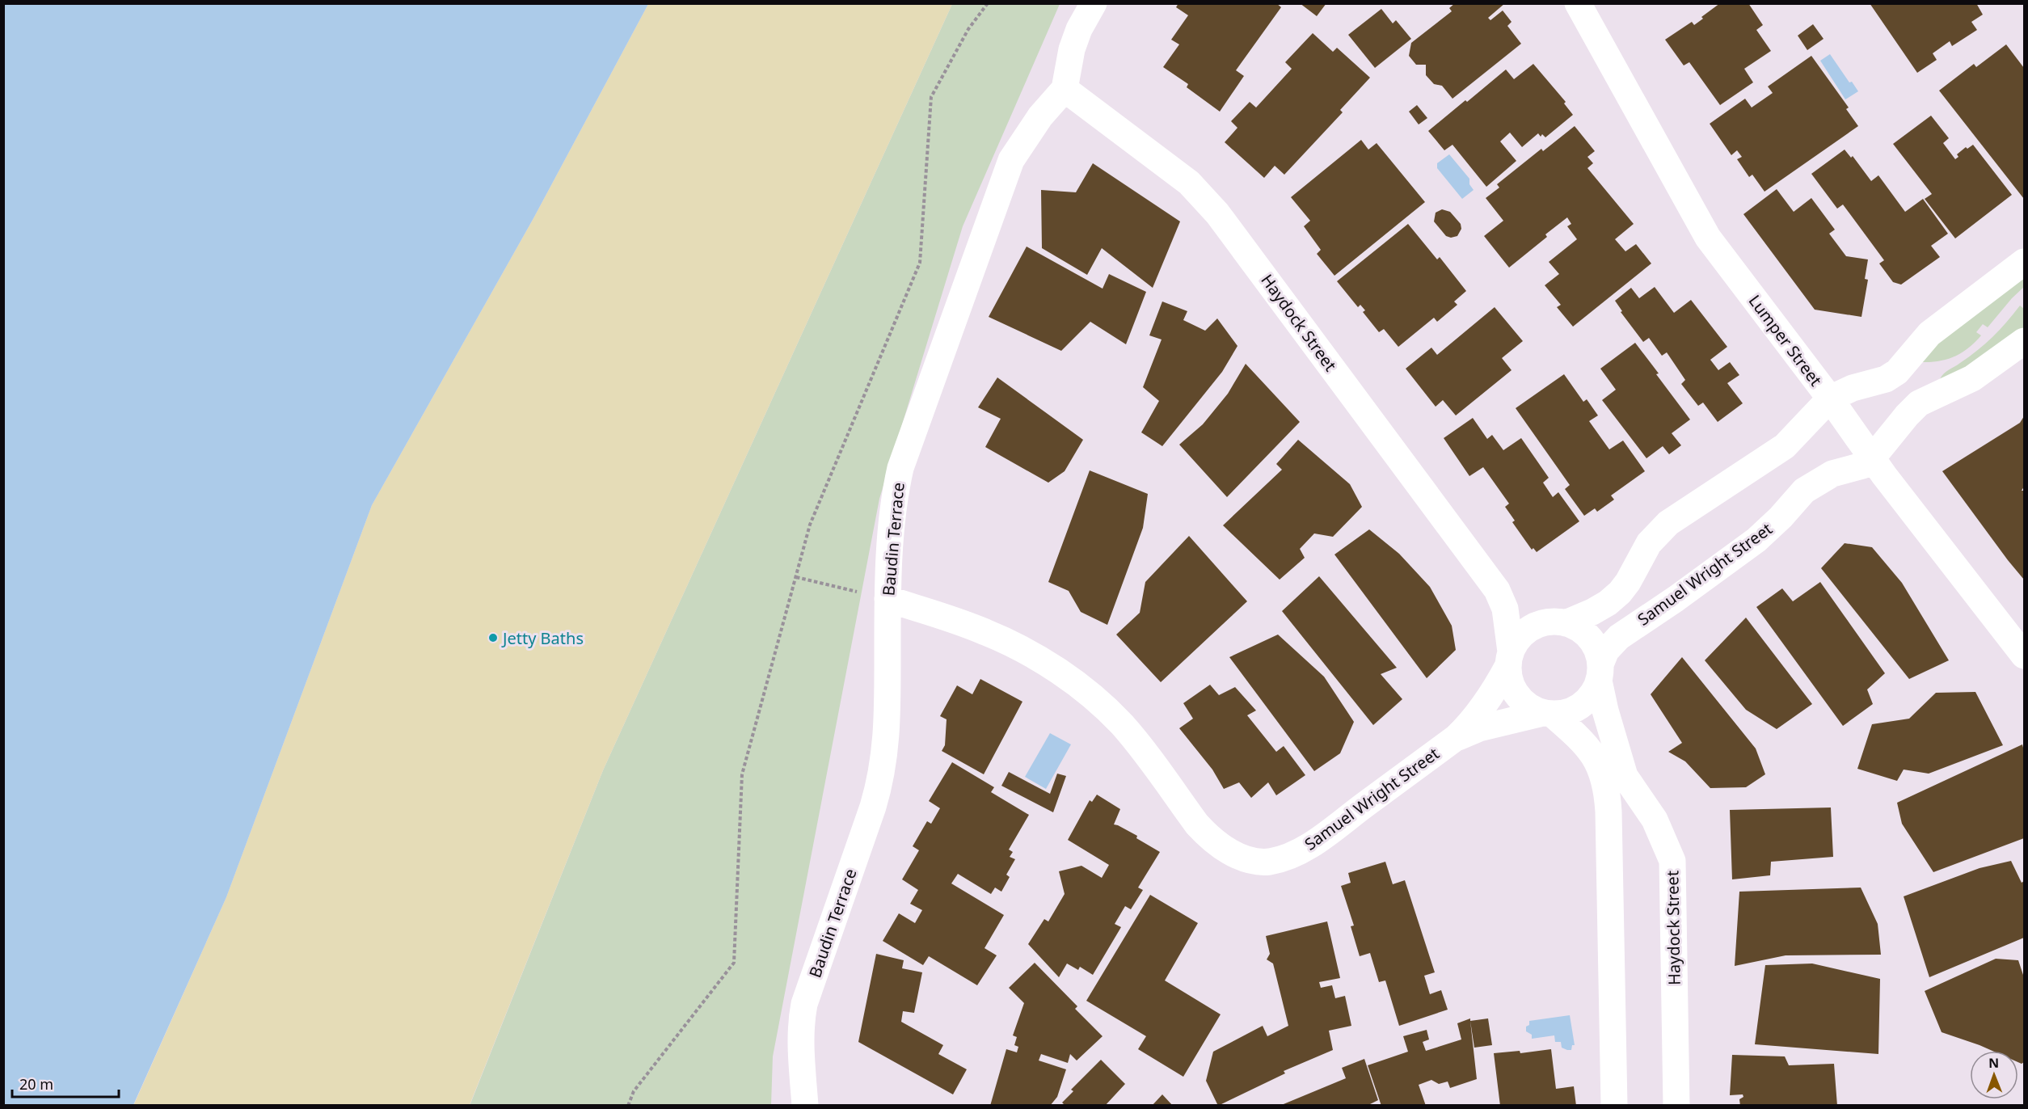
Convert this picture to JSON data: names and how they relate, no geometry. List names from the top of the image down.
{
  "streets": {
    "street": [
      "Haydock Street",
      "Lumper Street",
      "Baudin Terrace",
      "Samuel Wright Street"
    ]
  },
  "crossings": [
    ["Haydock Street", "Baudin Terrace"],
    ["Haydock Street", "Samuel Wright Street"],
    ["Lumper Street", "Samuel Wright Street"],
    ["Baudin Terrace", "Samuel Wright Street"]
  ],
  "places": ["Jetty Baths"],
  "scale_bar": "20 m",
  "north": "top"
}
